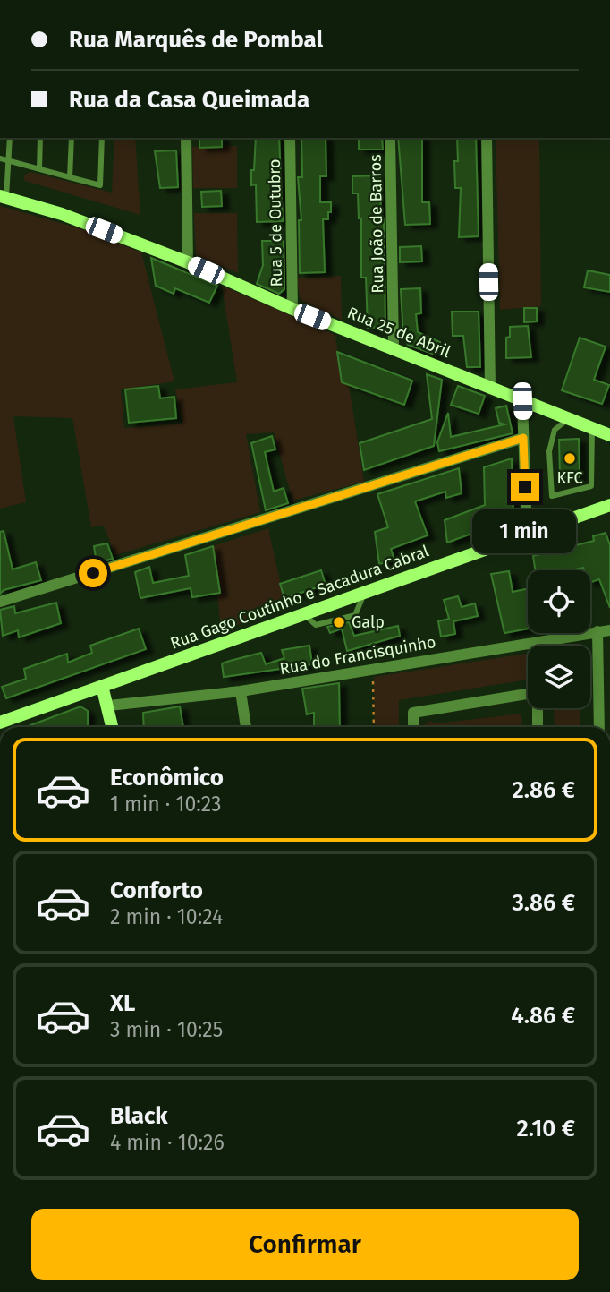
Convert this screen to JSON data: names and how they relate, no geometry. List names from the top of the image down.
{
  "streets": {
    "street": [
      "Rua 5 de Outubro",
      "Rua João de Barros",
      "Rua 25 de Abril",
      "Rua Gago Coutinho e Sacadura Cabral",
      "Rua do Francisquinho"
    ]
  },
  "crossings": [
    ["Rua 5 de Outubro", "Rua 25 de Abril"],
    ["Rua João de Barros", "Rua 25 de Abril"]
  ],
  "places": ["KFC", "Galp"],
  "page": {
    "banner": ["Rua Marquês de Pombal", "Rua da Casa Queimada"],
    "bubble": "1 min",
    "list": [
      {
        "name": "Econômico",
        "note": "1 min · 10:23",
        "value": "2.86 €"
      },
      {
        "name": "Conforto",
        "note": "2 min · 10:24",
        "value": "3.86 €"
      },
      {
        "name": "XL",
        "note": "3 min · 10:25",
        "value": "4.86 €"
      },
      {
        "name": "Black",
        "note": "4 min · 10:26",
        "value": "2.10 €"
      }
    ],
    "buttons": "Confirmar"
  }
}
